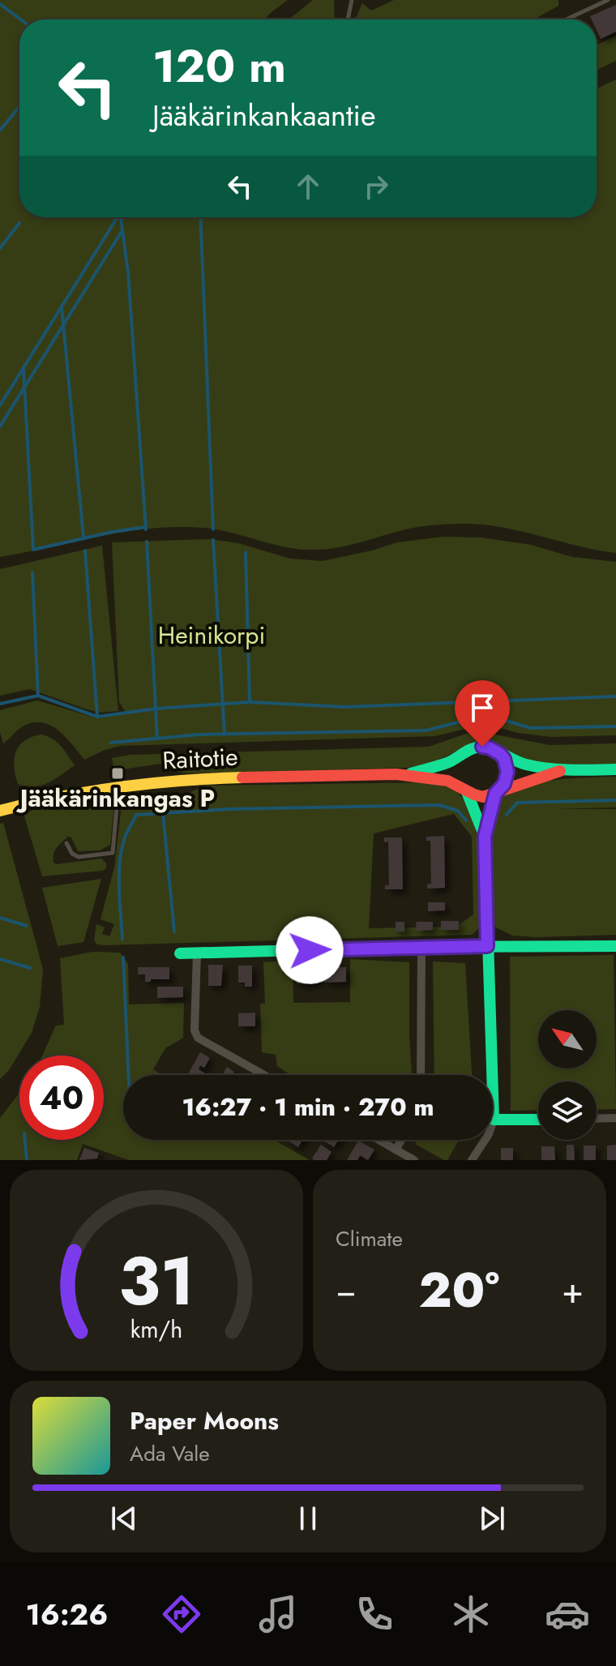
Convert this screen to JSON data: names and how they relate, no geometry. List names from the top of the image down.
{
  "streets": {
    "main road": ["Raitotie"]
  },
  "parks": ["Heinikorpi"],
  "places": {
    "transit": ["Jääkärinkangas P"]
  },
  "north": "top left",
  "page": {
    "turn": ["120 m", "Jääkärinkankaantie"],
    "limit": "40",
    "trip": "16:27 · 1 min · 270 m",
    "tile": "Climate",
    "heat": ["−", "20°", "+"],
    "song": ["Paper Moons", "Ada Vale"],
    "tabs": "16:26",
    "gauge": ["31", "km/h"]
  }
}
